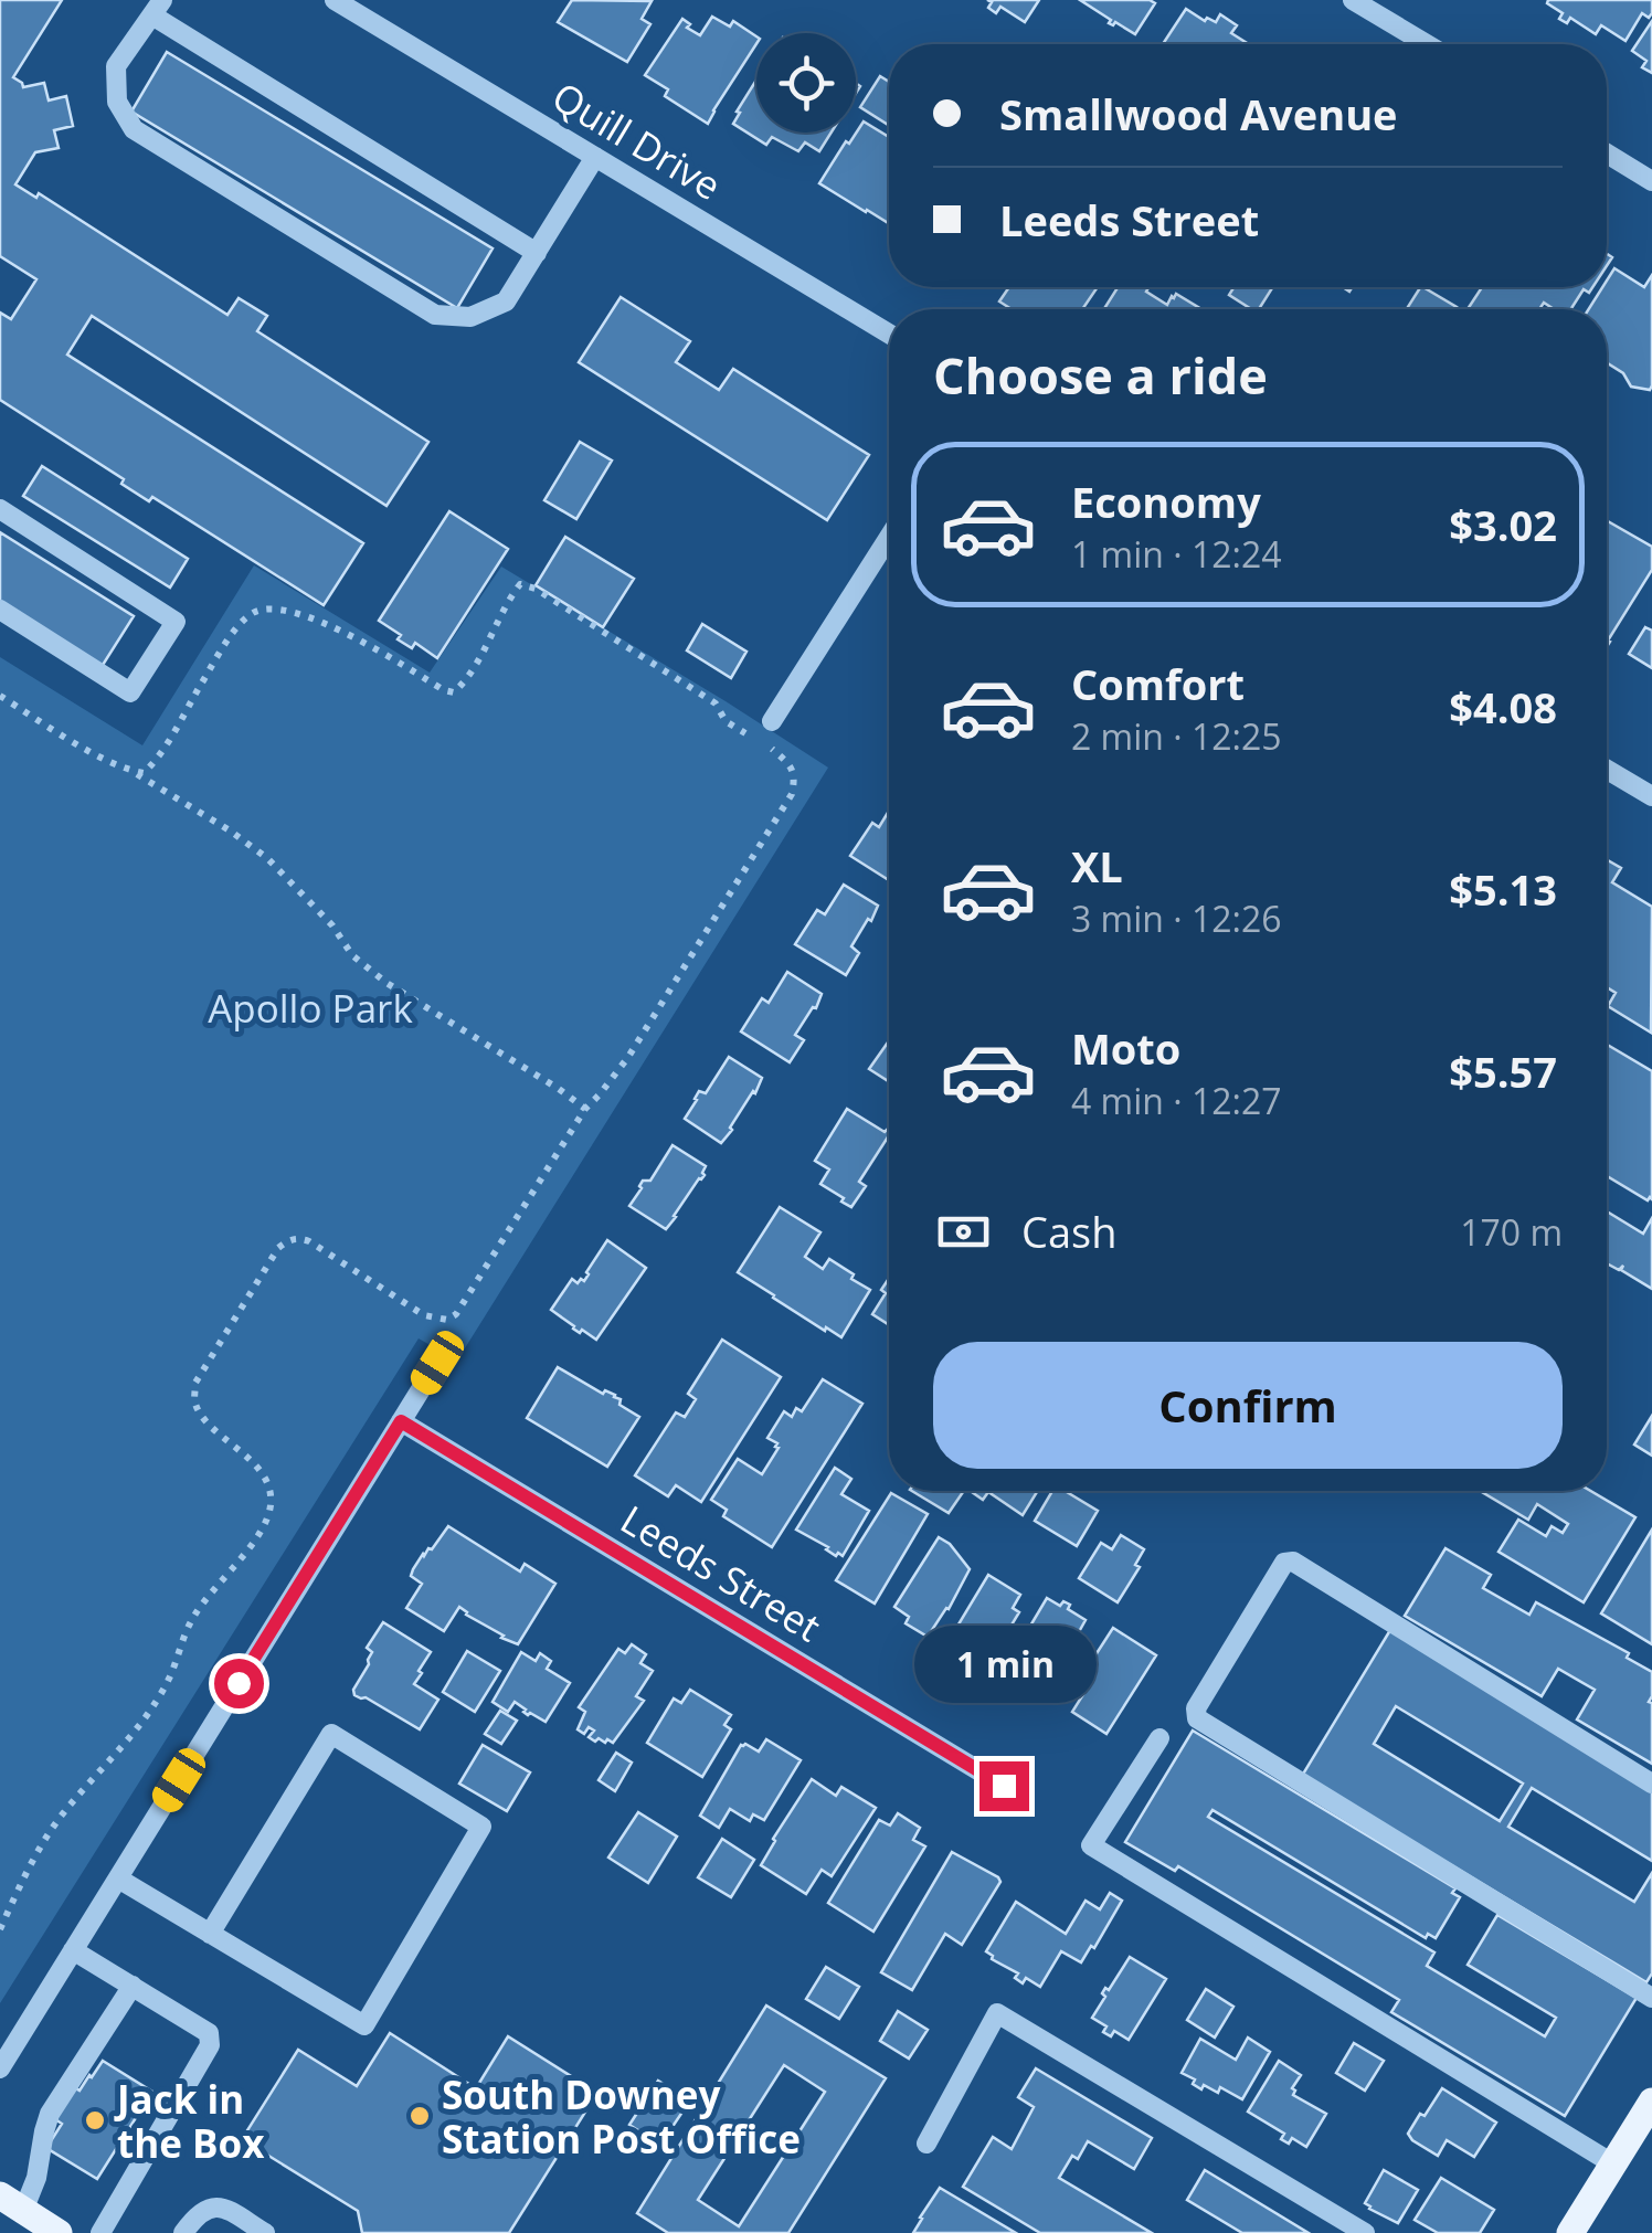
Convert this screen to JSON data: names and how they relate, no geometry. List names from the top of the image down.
{
  "streets": {
    "street": ["Quill Drive", "Leeds Street"]
  },
  "parks": ["Apollo Park"],
  "places": ["South Downey Station Post Office", "Jack in the Box"],
  "page": {
    "banner": ["Smallwood Avenue", "Leeds Street"],
    "heading": "Choose a ride",
    "list": [
      {
        "name": "Economy",
        "note": "1 min · 12:24",
        "value": "$3.02"
      },
      {
        "name": "Comfort",
        "note": "2 min · 12:25",
        "value": "$4.08"
      },
      {
        "name": "XL",
        "note": "3 min · 12:26",
        "value": "$5.13"
      },
      {
        "name": "Moto",
        "note": "4 min · 12:27",
        "value": "$5.57"
      }
    ],
    "pay": ["Cash", "170 m"],
    "buttons": "Confirm",
    "bubble": "1 min"
  }
}
